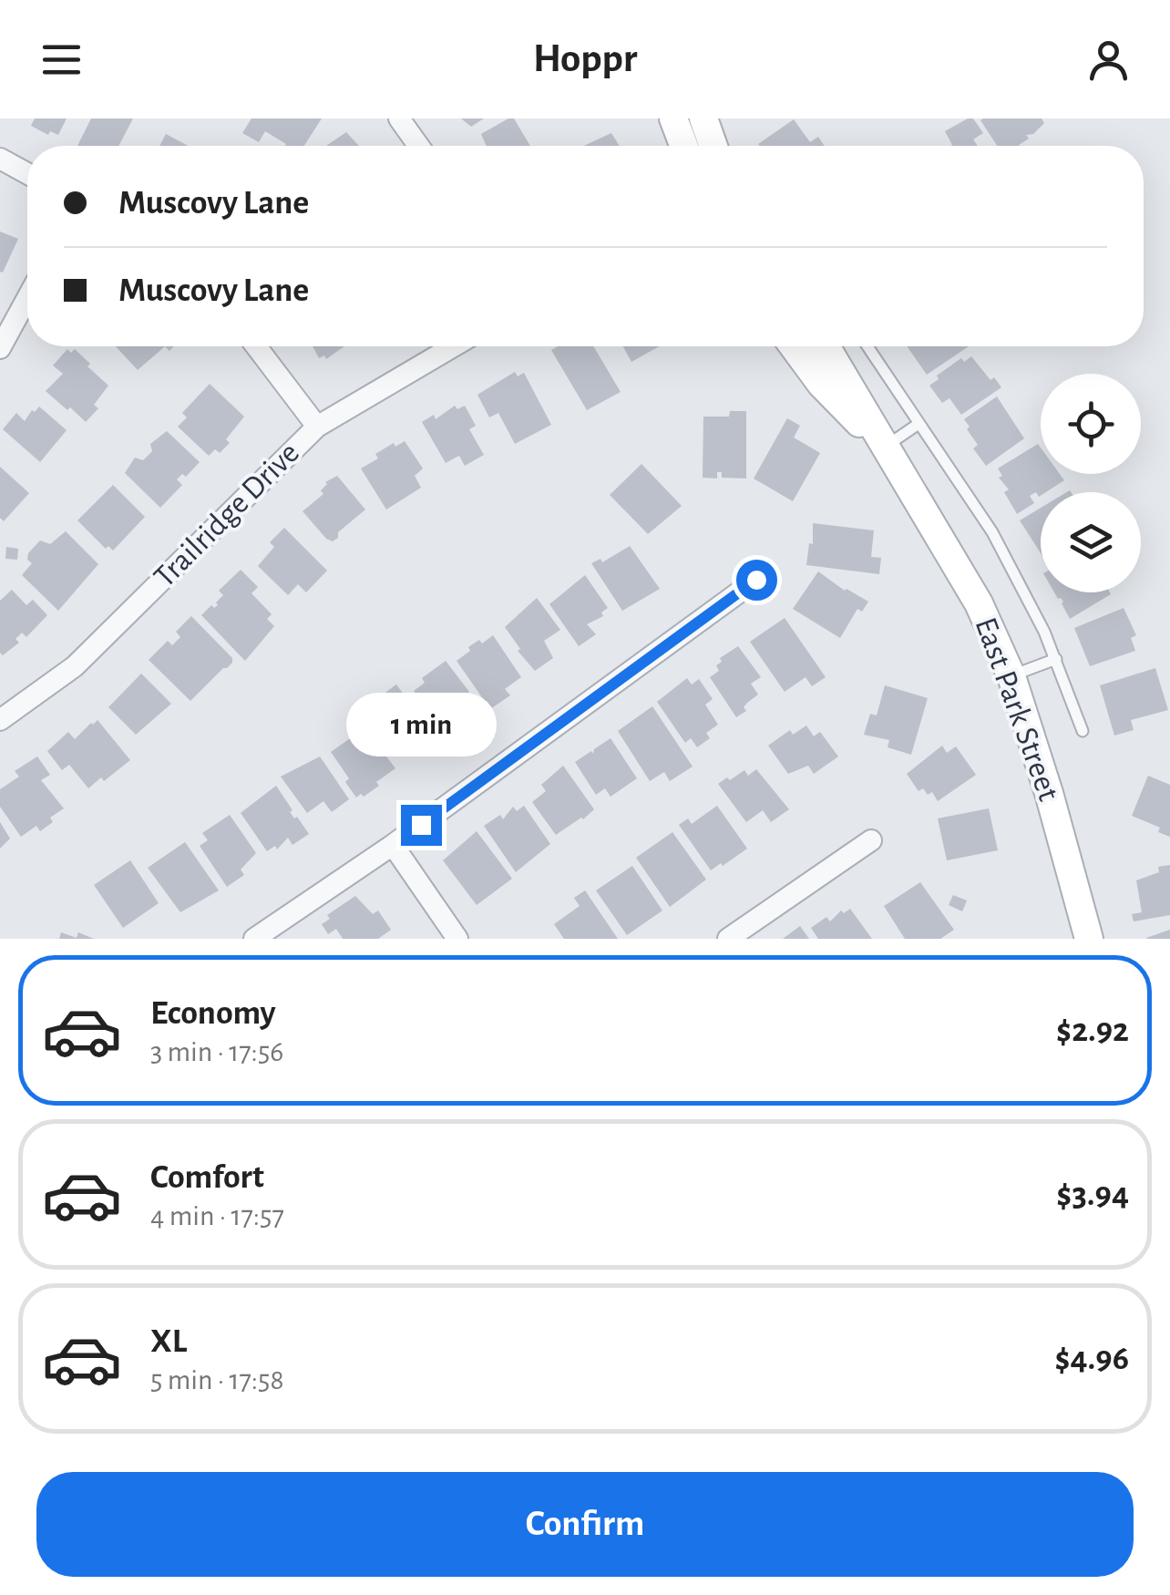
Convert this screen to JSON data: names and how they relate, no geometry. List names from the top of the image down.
{
  "streets": {
    "street": ["Trailridge Drive", "East Park Street"]
  },
  "page": {
    "header": "Hoppr",
    "banner": ["Muscovy Lane", "Muscovy Lane"],
    "bubble": "1 min",
    "list": [
      {
        "name": "Economy",
        "note": "3 min · 17:56",
        "value": "$2.92"
      },
      {
        "name": "Comfort",
        "note": "4 min · 17:57",
        "value": "$3.94"
      },
      {
        "name": "XL",
        "note": "5 min · 17:58",
        "value": "$4.96"
      }
    ],
    "buttons": "Confirm"
  }
}
